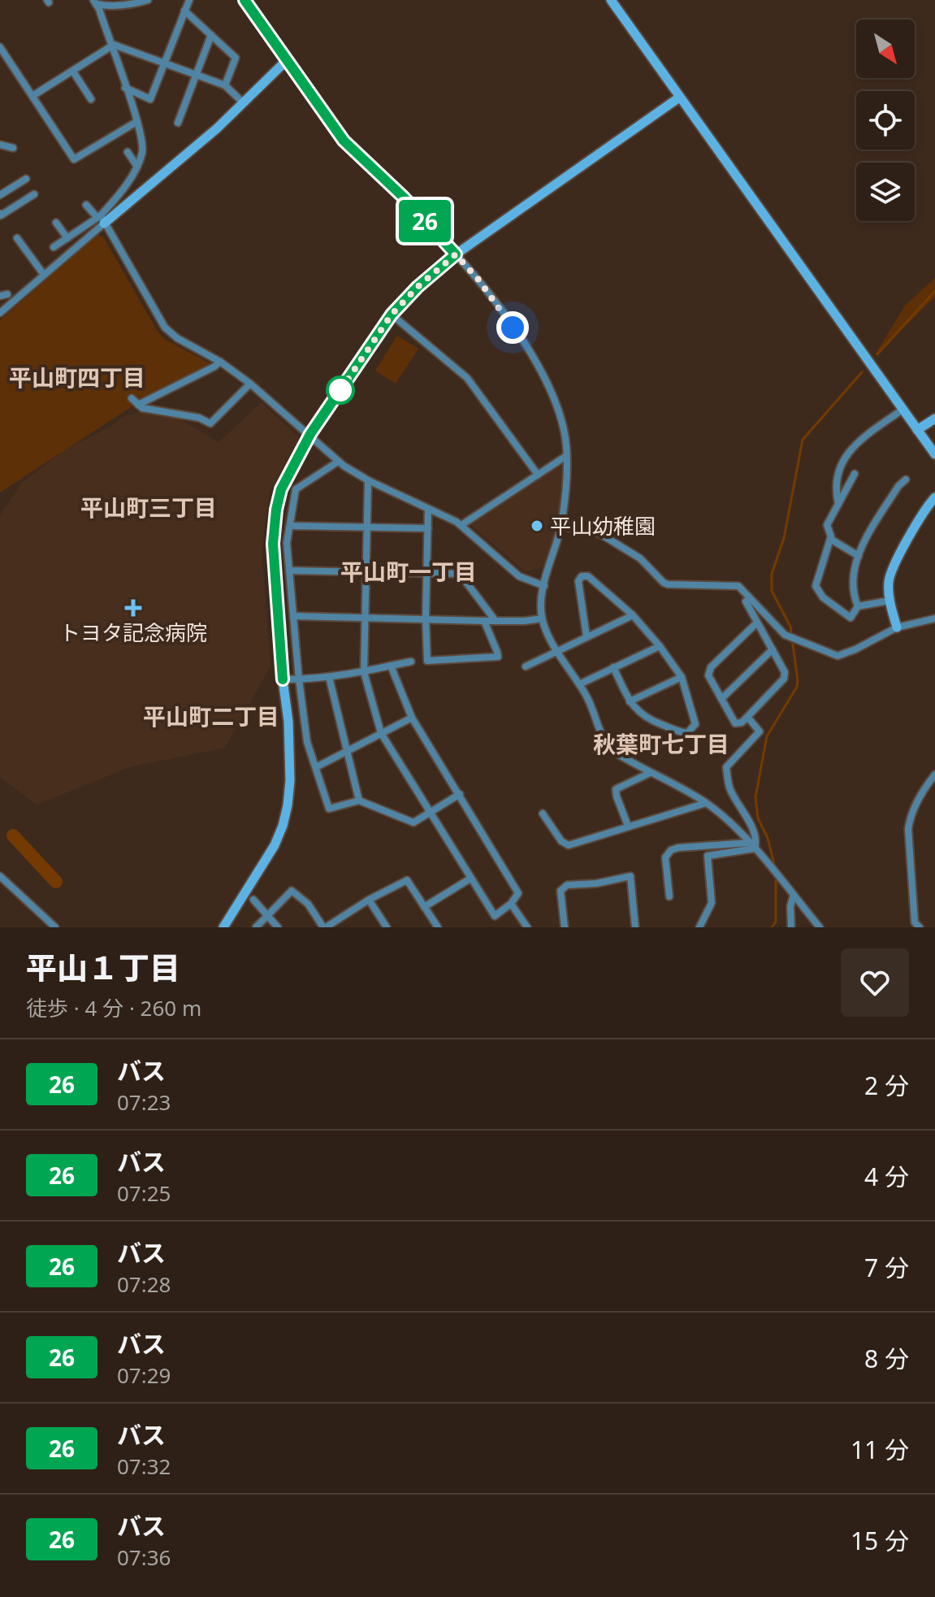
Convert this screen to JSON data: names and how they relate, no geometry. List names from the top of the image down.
{
  "districts": [
    "平山町四丁目",
    "平山町三丁目",
    "平山町一丁目",
    "平山町二丁目",
    "秋葉町七丁目"
  ],
  "places": {
    "other": ["平山幼稚園"],
    "health": ["トヨタ記念病院"]
  },
  "lines": ["bus line 26"],
  "north": "bottom right",
  "page": {
    "on_map": "26",
    "heading": ["平山１丁目", "徒歩 · 4 分 · 260 m"],
    "list": [
      {
        "mark": "26",
        "name": "バス",
        "note": "07:23",
        "value": "2 分"
      },
      {
        "mark": "26",
        "name": "バス",
        "note": "07:25",
        "value": "4 分"
      },
      {
        "mark": "26",
        "name": "バス",
        "note": "07:28",
        "value": "7 分"
      },
      {
        "mark": "26",
        "name": "バス",
        "note": "07:29",
        "value": "8 分"
      },
      {
        "mark": "26",
        "name": "バス",
        "note": "07:32",
        "value": "11 分"
      },
      {
        "mark": "26",
        "name": "バス",
        "note": "07:36",
        "value": "15 分"
      }
    ]
  }
}
